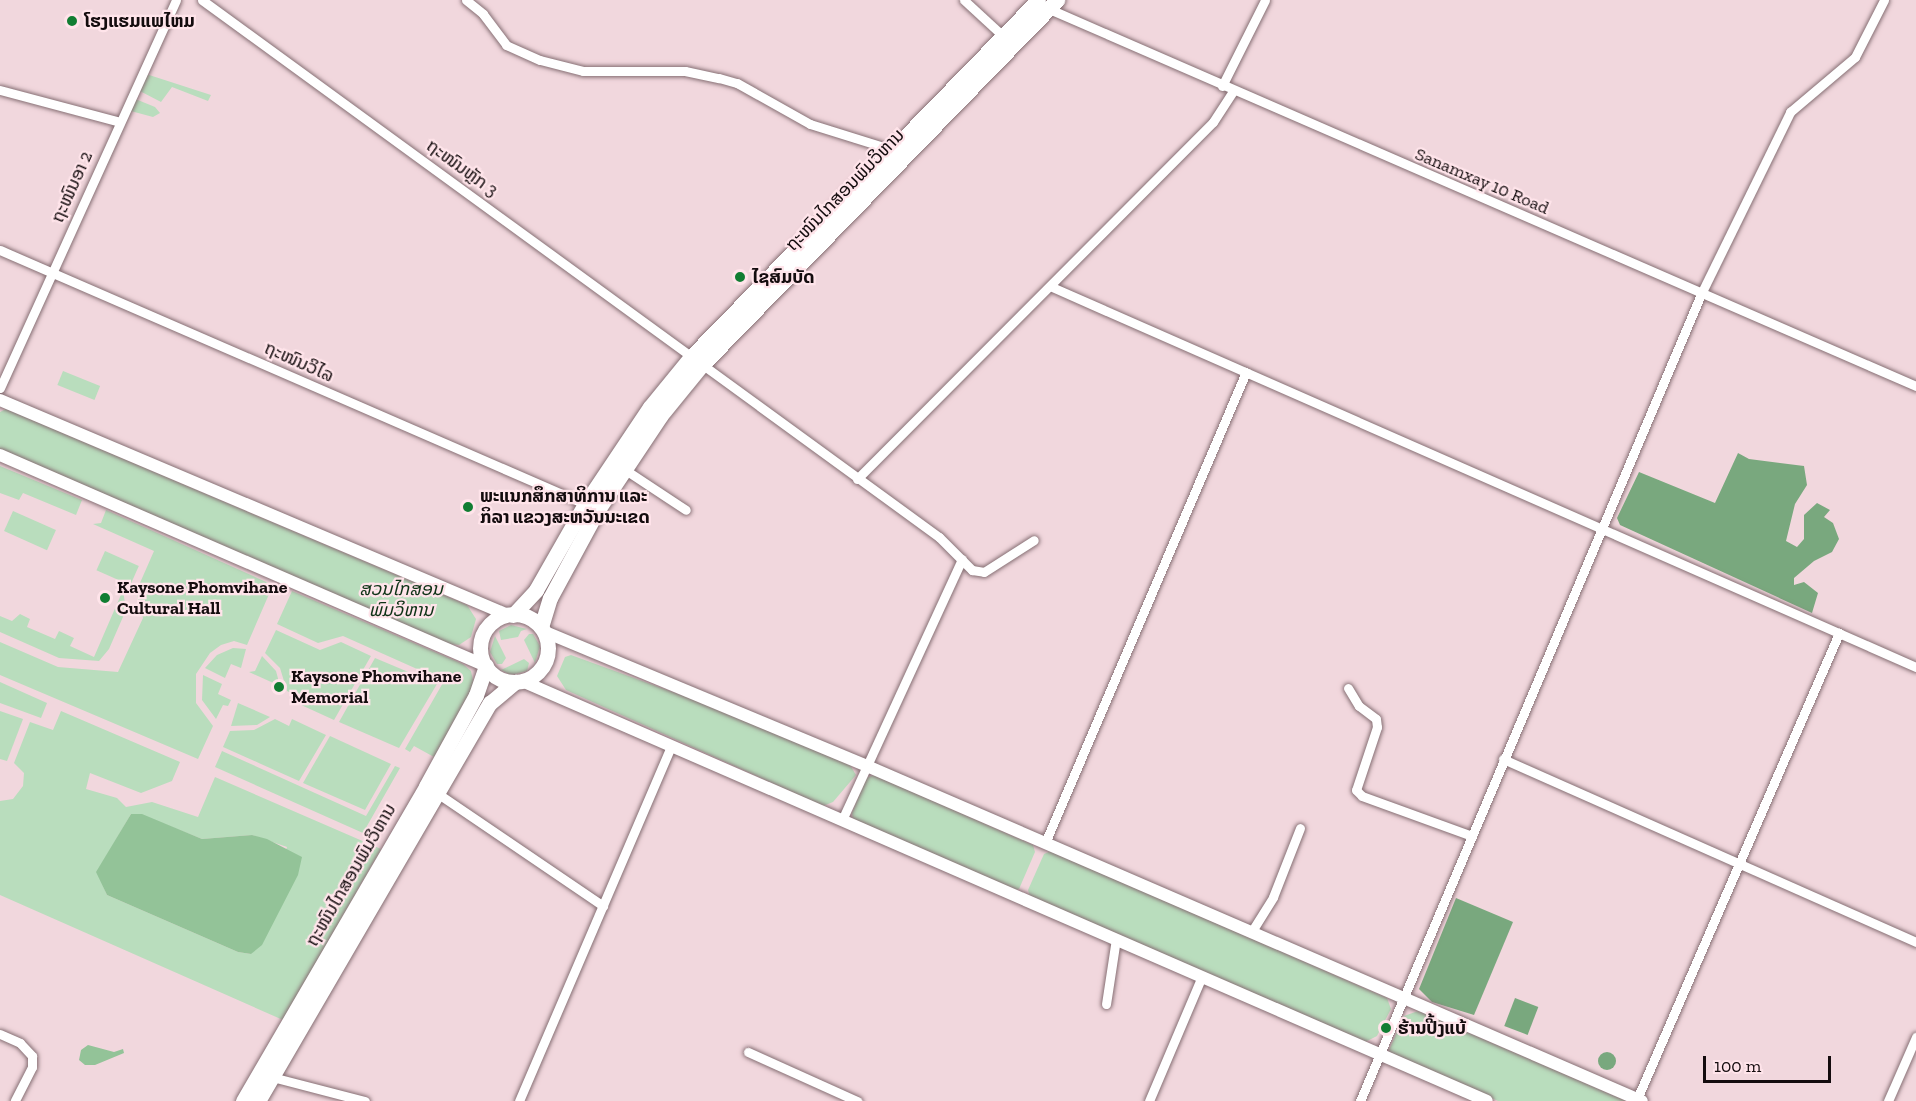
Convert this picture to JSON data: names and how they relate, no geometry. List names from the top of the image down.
{
  "streets": {
    "highway": ["ຖະໜົນໄກສອນພົມວິຫານ"],
    "street": [
      "ຖະໜົນຫຼັກ 3",
      "Sanamxay 10 Road",
      "ຖະໜົນອາ 2",
      "ຖະໜົນວິໄລ"
    ]
  },
  "crossings": [
    ["ຖະໜົນຫຼັກ 3", "ຖະໜົນໄກສອນພົມວິຫານ"],
    ["Sanamxay 10 Road", "ຖະໜົນໄກສອນພົມວິຫານ"],
    ["ຖະໜົນອາ 2", "ຖະໜົນວິໄລ"],
    ["ຖະໜົນໄກສອນພົມວິຫານ", "ຖະໜົນວິໄລ"]
  ],
  "parks": ["ສວນໄກສອນ ພົມວິຫານ"],
  "places": [
    "ໂຮງແຮມແພໄຫມ",
    "ໄຊສົມບັດ",
    "ພະແນກສຶກສາທິການ ແລະ ກິລາ ແຂວງສະຫວັນນະເຂດ",
    "Kaysone Phomvihane Cultural Hall",
    "Kaysone Phomvihane Memorial",
    "ຮ້ານປີ້ງແບ້"
  ],
  "scale_bar": "100 m"
}
